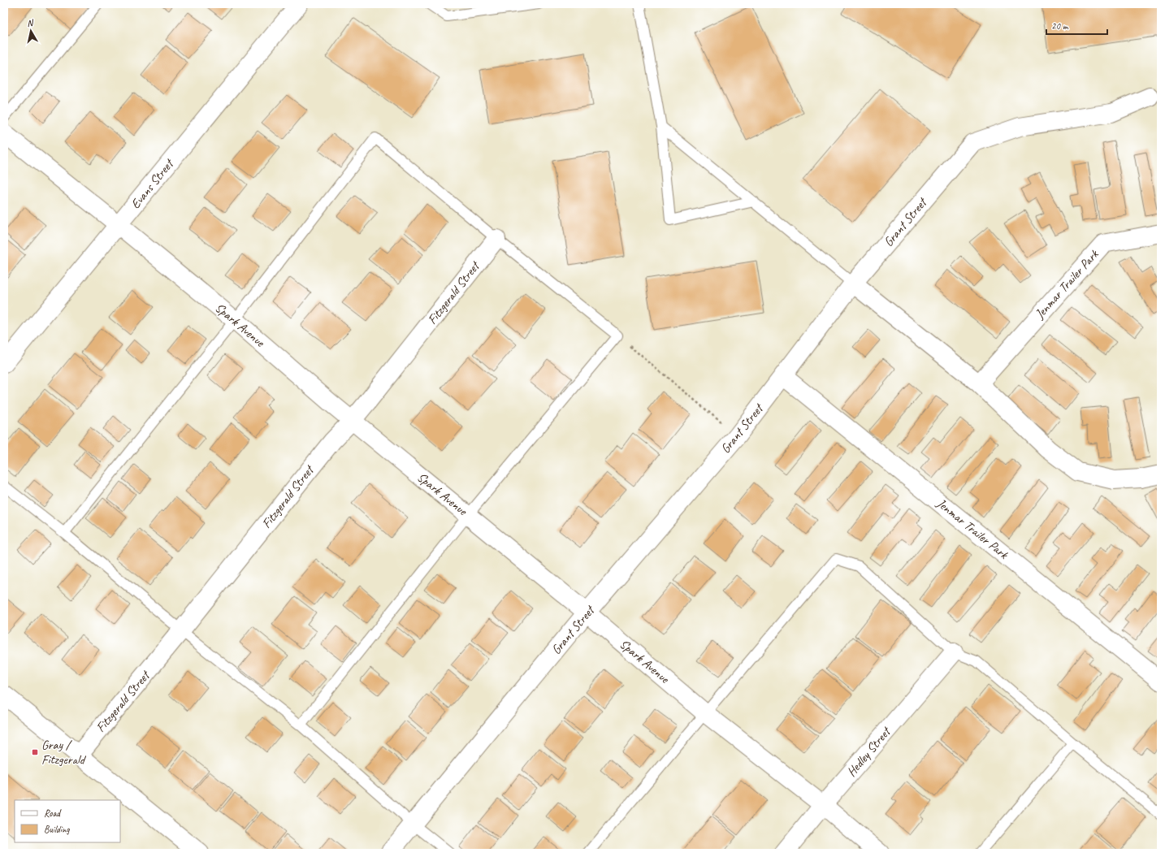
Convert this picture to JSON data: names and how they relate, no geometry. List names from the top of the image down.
{
  "streets": {
    "street": [
      "Evans Street",
      "Grant Street",
      "Jenmar Trailer Park",
      "Fitzgerald Street",
      "Spark Avenue",
      "Hedley Street"
    ]
  },
  "crossings": [
    ["Evans Street", "Spark Avenue"],
    ["Grant Street", "Jenmar Trailer Park"],
    ["Grant Street", "Spark Avenue"],
    ["Fitzgerald Street", "Spark Avenue"],
    ["Spark Avenue", "Hedley Street"]
  ],
  "places": {
    "transit": ["Gray / Fitzgerald"]
  },
  "legend": ["Road", "Building"],
  "scale_bar": "20 m",
  "north": "top"
}
